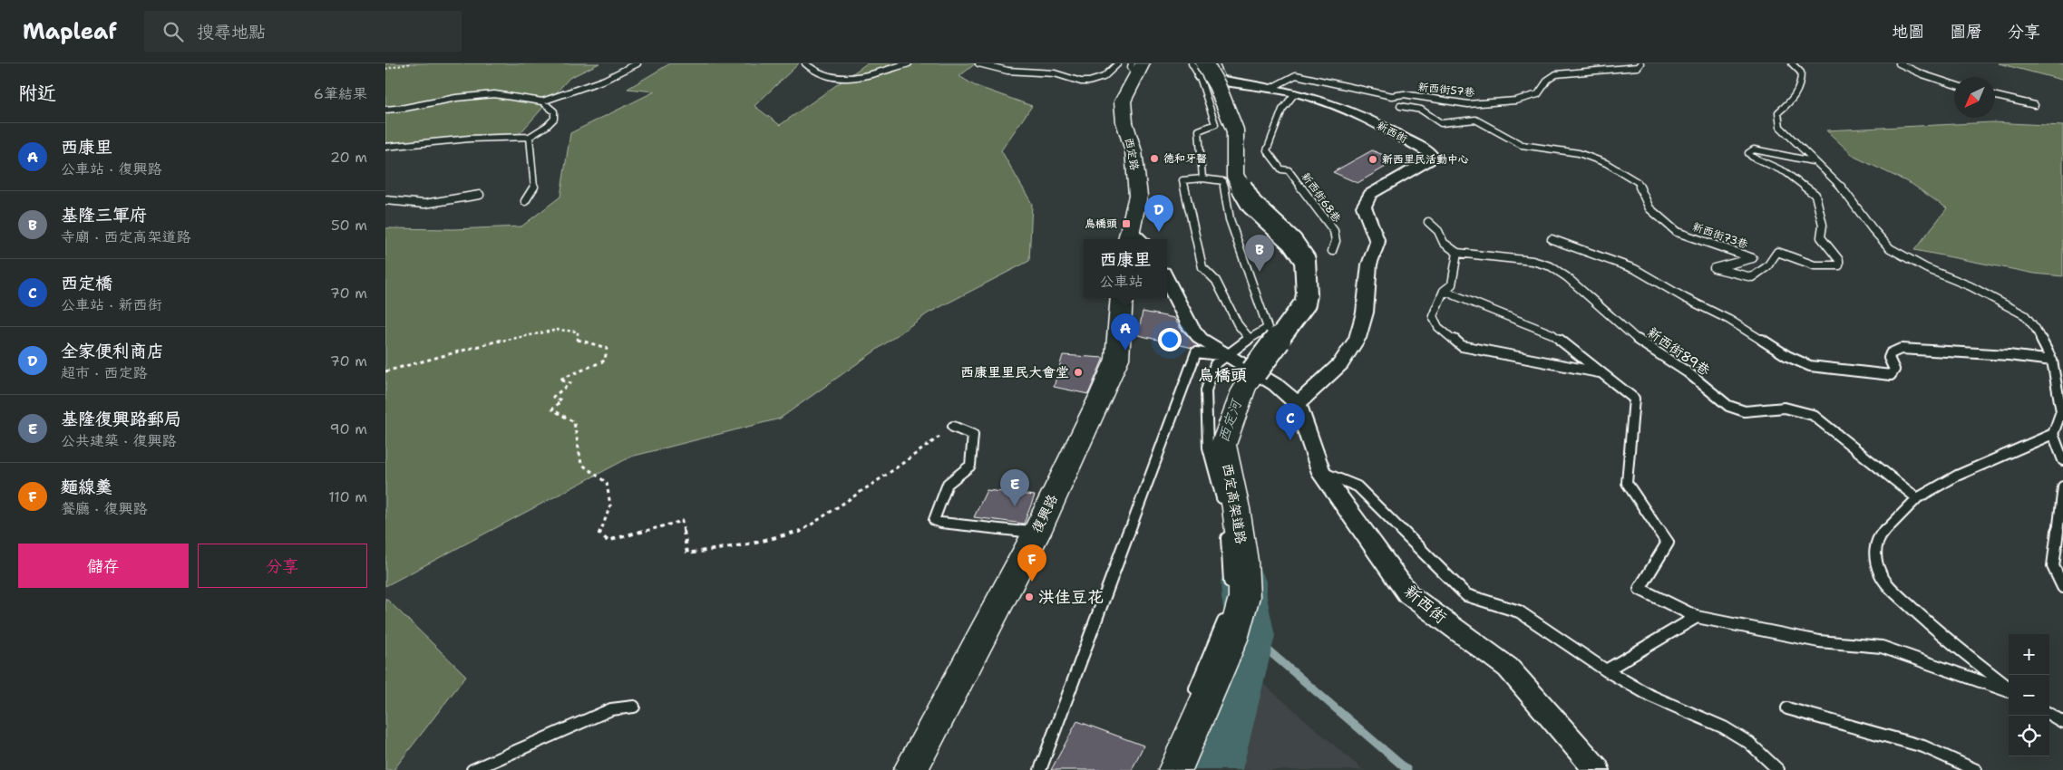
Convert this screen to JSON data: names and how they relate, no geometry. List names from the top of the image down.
{
  "streets": {
    "street": [
      "新西街",
      "西定路",
      "西定高架道路",
      "復興路"
    ],
    "lane": [
      "新西街57巷",
      "新西街68巷",
      "新西街73巷",
      "新西街89巷"
    ]
  },
  "crossings": [
    ["新西街57巷", "新西街"],
    ["新西街", "新西街68巷"],
    ["新西街", "西定高架道路"]
  ],
  "districts": ["烏橋頭"],
  "water": ["西定河"],
  "places": {
    "other": [
      "德和牙醫",
      "新西里民活動中心",
      "西康里里民大會堂",
      "洪佳豆花"
    ],
    "transit": ["烏橋頭"]
  },
  "north": "bottom left",
  "page": {
    "header": "Mapleaf",
    "search": "搜尋地點",
    "nav": ["地圖", "圖層", "分享"],
    "heading": ["附近", "6筆結果"],
    "list": [
      {
        "mark": "A",
        "name": "西康里",
        "note": "公車站 · 復興路",
        "value": "20 m"
      },
      {
        "mark": "B",
        "name": "基隆三軍府",
        "note": "寺廟 · 西定高架道路",
        "value": "50 m"
      },
      {
        "mark": "C",
        "name": "西定橋",
        "note": "公車站 · 新西街",
        "value": "70 m"
      },
      {
        "mark": "D",
        "name": "全家便利商店",
        "note": "超市 · 西定路",
        "value": "70 m"
      },
      {
        "mark": "E",
        "name": "基隆復興路郵局",
        "note": "公共建築 · 復興路",
        "value": "90 m"
      },
      {
        "mark": "F",
        "name": "麵線羹",
        "note": "餐廳 · 復興路",
        "value": "110 m"
      }
    ],
    "pins": [
      "D",
      "B",
      "A",
      "C",
      "E",
      "F"
    ],
    "popup": ["西康里", "公車站"],
    "buttons": ["儲存", "分享"],
    "map_buttons": ["+", "−"]
  }
}
